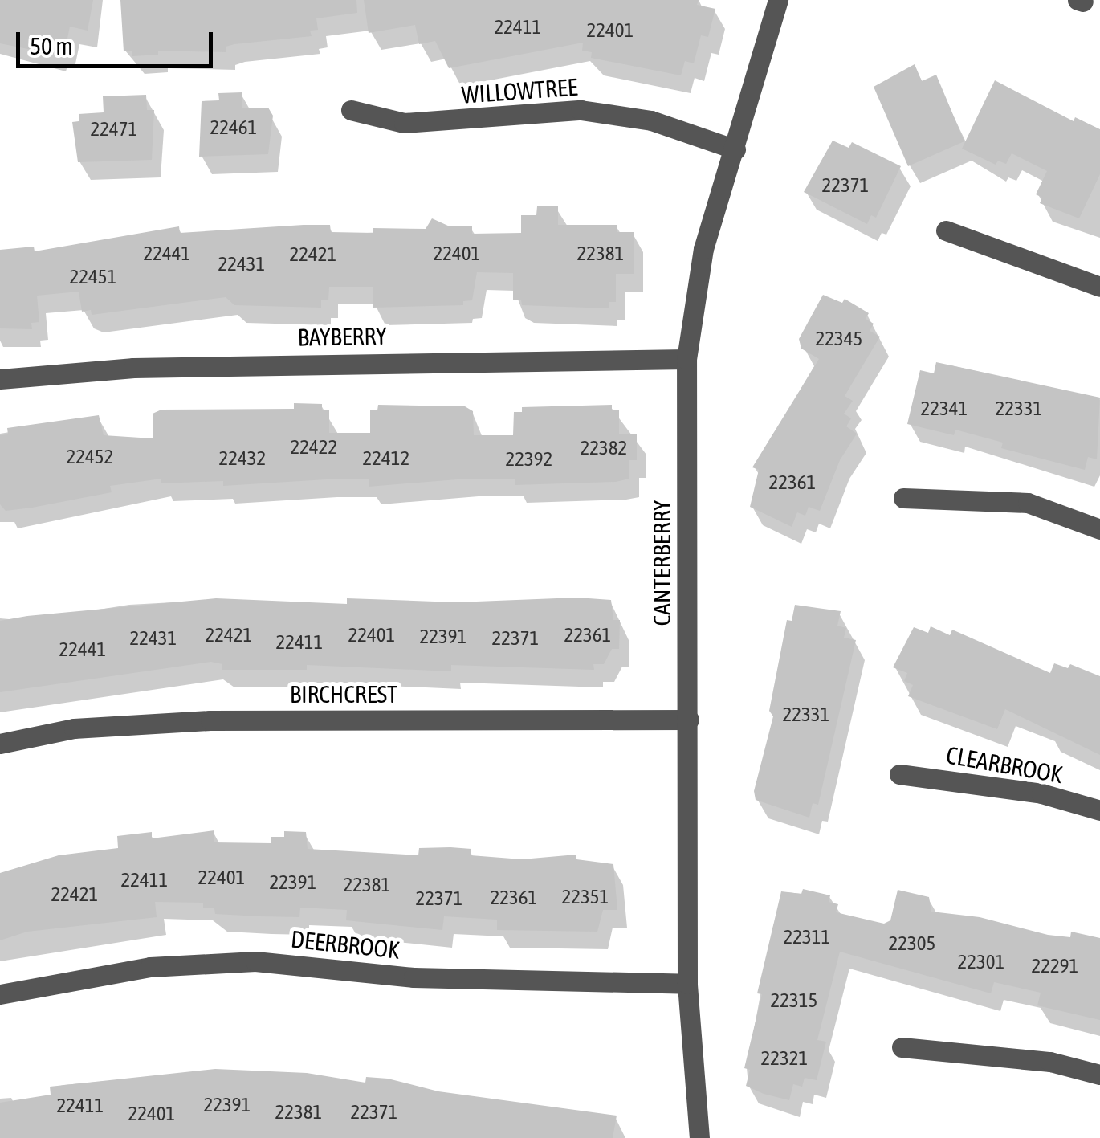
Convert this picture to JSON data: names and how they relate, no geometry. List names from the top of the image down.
{
  "streets": {
    "street": [
      "WILLOWTREE",
      "BAYBERRY",
      "CANTERBERRY",
      "BIRCHCREST",
      "CLEARBROOK",
      "DEERBROOK"
    ]
  },
  "crossings": [
    ["WILLOWTREE", "CANTERBERRY"],
    ["BAYBERRY", "CANTERBERRY"],
    ["CANTERBERRY", "BIRCHCREST"],
    ["CANTERBERRY", "DEERBROOK"]
  ],
  "house_numbers": [
    "22411",
    "22401",
    "22461",
    "22471",
    "22371",
    "22441",
    "22401",
    "22381",
    "22421",
    "22431",
    "22451",
    "22345",
    "22341",
    "22331",
    "22422",
    "22382",
    "22452",
    "22432",
    "22412",
    "22392",
    "22361",
    "22421",
    "22401",
    "22361",
    "22391",
    "22431",
    "22371",
    "22411",
    "22441",
    "22331",
    "22401",
    "22411",
    "22391",
    "22381",
    "22421",
    "22351",
    "22361",
    "22371",
    "22311",
    "22305",
    "22301",
    "22291",
    "22315",
    "22321",
    "22391",
    "22411",
    "22381",
    "22371",
    "22401"
  ],
  "scale_bar": "50 m"
}
